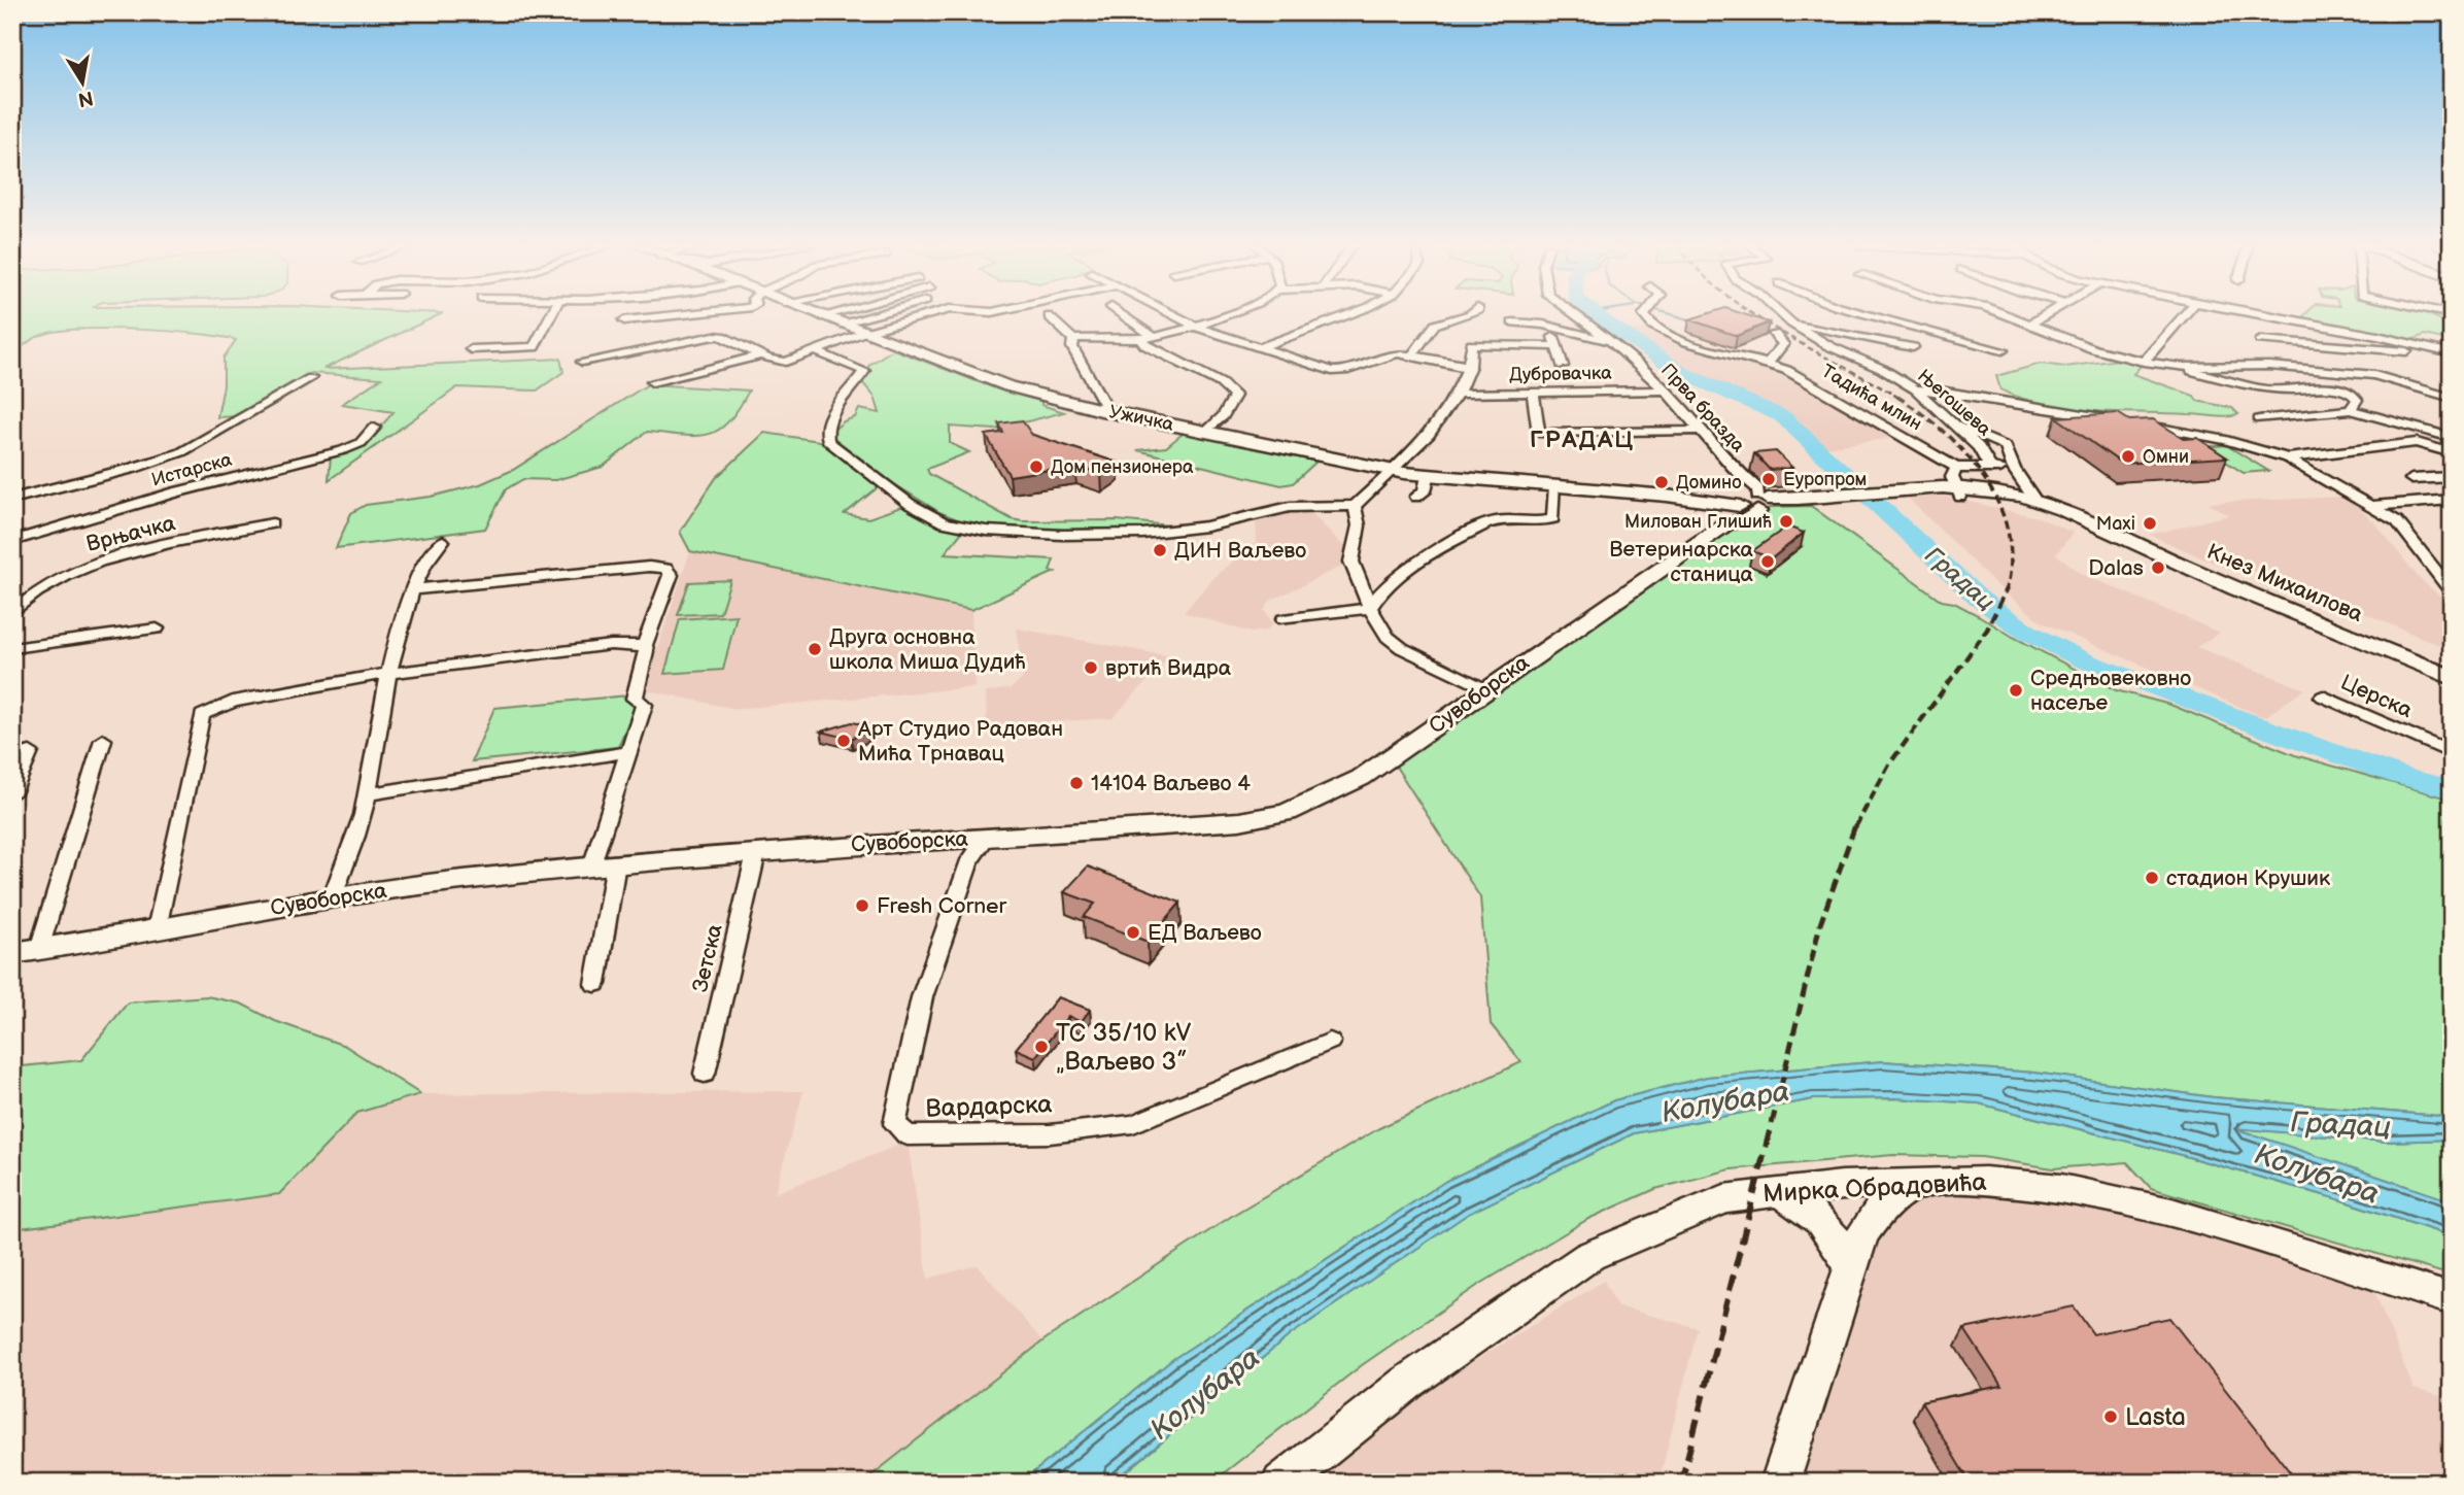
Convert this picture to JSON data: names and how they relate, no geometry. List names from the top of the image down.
{
  "streets": {
    "main road": [
      "Ужичка",
      "Кнез Михаилова",
      "Сувоборска",
      "Мирка Обрадовића"
    ],
    "street": [
      "Дубровачка",
      "Тадића млин",
      "Његошева",
      "Прва бразда",
      "Истарска",
      "Врњачка",
      "Церска",
      "Зетска",
      "Вардарска"
    ]
  },
  "crossings": [
    ["Дубровачка", "Прва бразда"],
    ["Тадића млин", "Кнез Михаилова"],
    ["Прва бразда", "Ужичка"],
    ["Прва бразда", "Кнез Михаилова"],
    ["Прва бразда", "Сувоборска"],
    ["Ужичка", "Кнез Михаилова"],
    ["Ужичка", "Сувоборска"],
    ["Кнез Михаилова", "Сувоборска"],
    ["Сувоборска", "Зетска"],
    ["Сувоборска", "Вардарска"]
  ],
  "districts": ["ГРАДАЦ"],
  "water": ["Градац", "Колубара"],
  "places": [
    "Омни",
    "Дом пензионера",
    "Еуропром",
    "Домино",
    "Милован Глишић",
    "Maxi",
    "ДИН Ваљево",
    "Ветеринарска станица",
    "Dalas",
    "Друга основна школа Миша Дудић",
    "вртић Видра",
    "Средњовековно насеље",
    "Арт Студио Радован Мића Трнавац",
    "14104 Ваљево 4",
    "стадион Крушик",
    "Fresh Corner",
    "ЕД Ваљево",
    "ТС 35/10 kV „Ваљево 3”",
    "Lasta"
  ],
  "north": "bottom"
}
